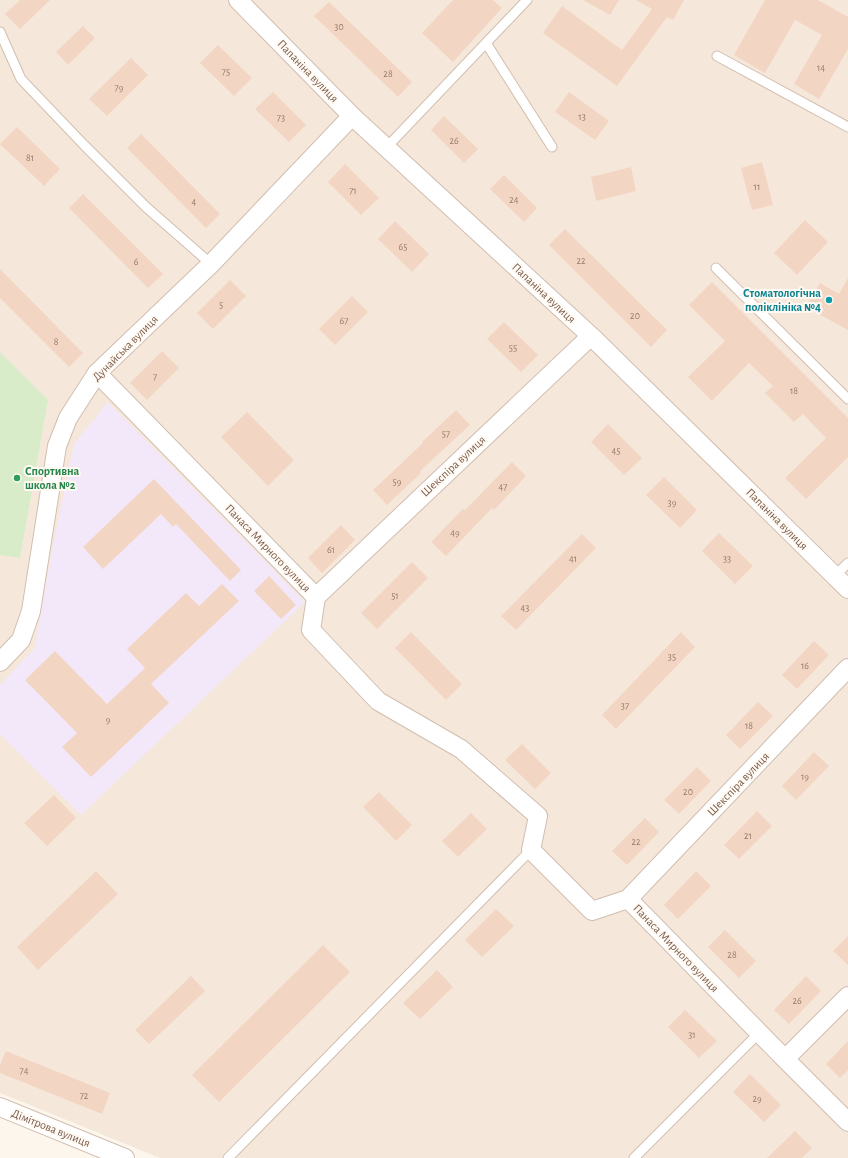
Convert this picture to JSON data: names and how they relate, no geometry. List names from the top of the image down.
{
  "streets": {
    "street": [
      "Папаніна вулиця",
      "Дунайська вулиця",
      "Шекспіра вулиця",
      "Панаса Мирного вулиця",
      "Дімітрова вулиця"
    ]
  },
  "crossings": [
    ["Папаніна вулиця", "Дунайська вулиця"],
    ["Папаніна вулиця", "Шекспіра вулиця"],
    ["Дунайська вулиця", "Панаса Мирного вулиця"],
    ["Шекспіра вулиця", "Панаса Мирного вулиця"]
  ],
  "places": ["Стоматологічна поліклініка №4", "Спортивна школа №2"],
  "house_numbers": [
    "30",
    "14",
    "75",
    "28",
    "79",
    "13",
    "73",
    "26",
    "81",
    "11",
    "71",
    "24",
    "4",
    "65",
    "22",
    "6",
    "5",
    "20",
    "67",
    "8",
    "55",
    "7",
    "18",
    "57",
    "45",
    "59",
    "47",
    "39",
    "49",
    "61",
    "41",
    "33",
    "51",
    "43",
    "35",
    "16",
    "37",
    "9",
    "18",
    "19",
    "20",
    "21",
    "22",
    "28",
    "26",
    "31",
    "74",
    "72",
    "29"
  ]
}
